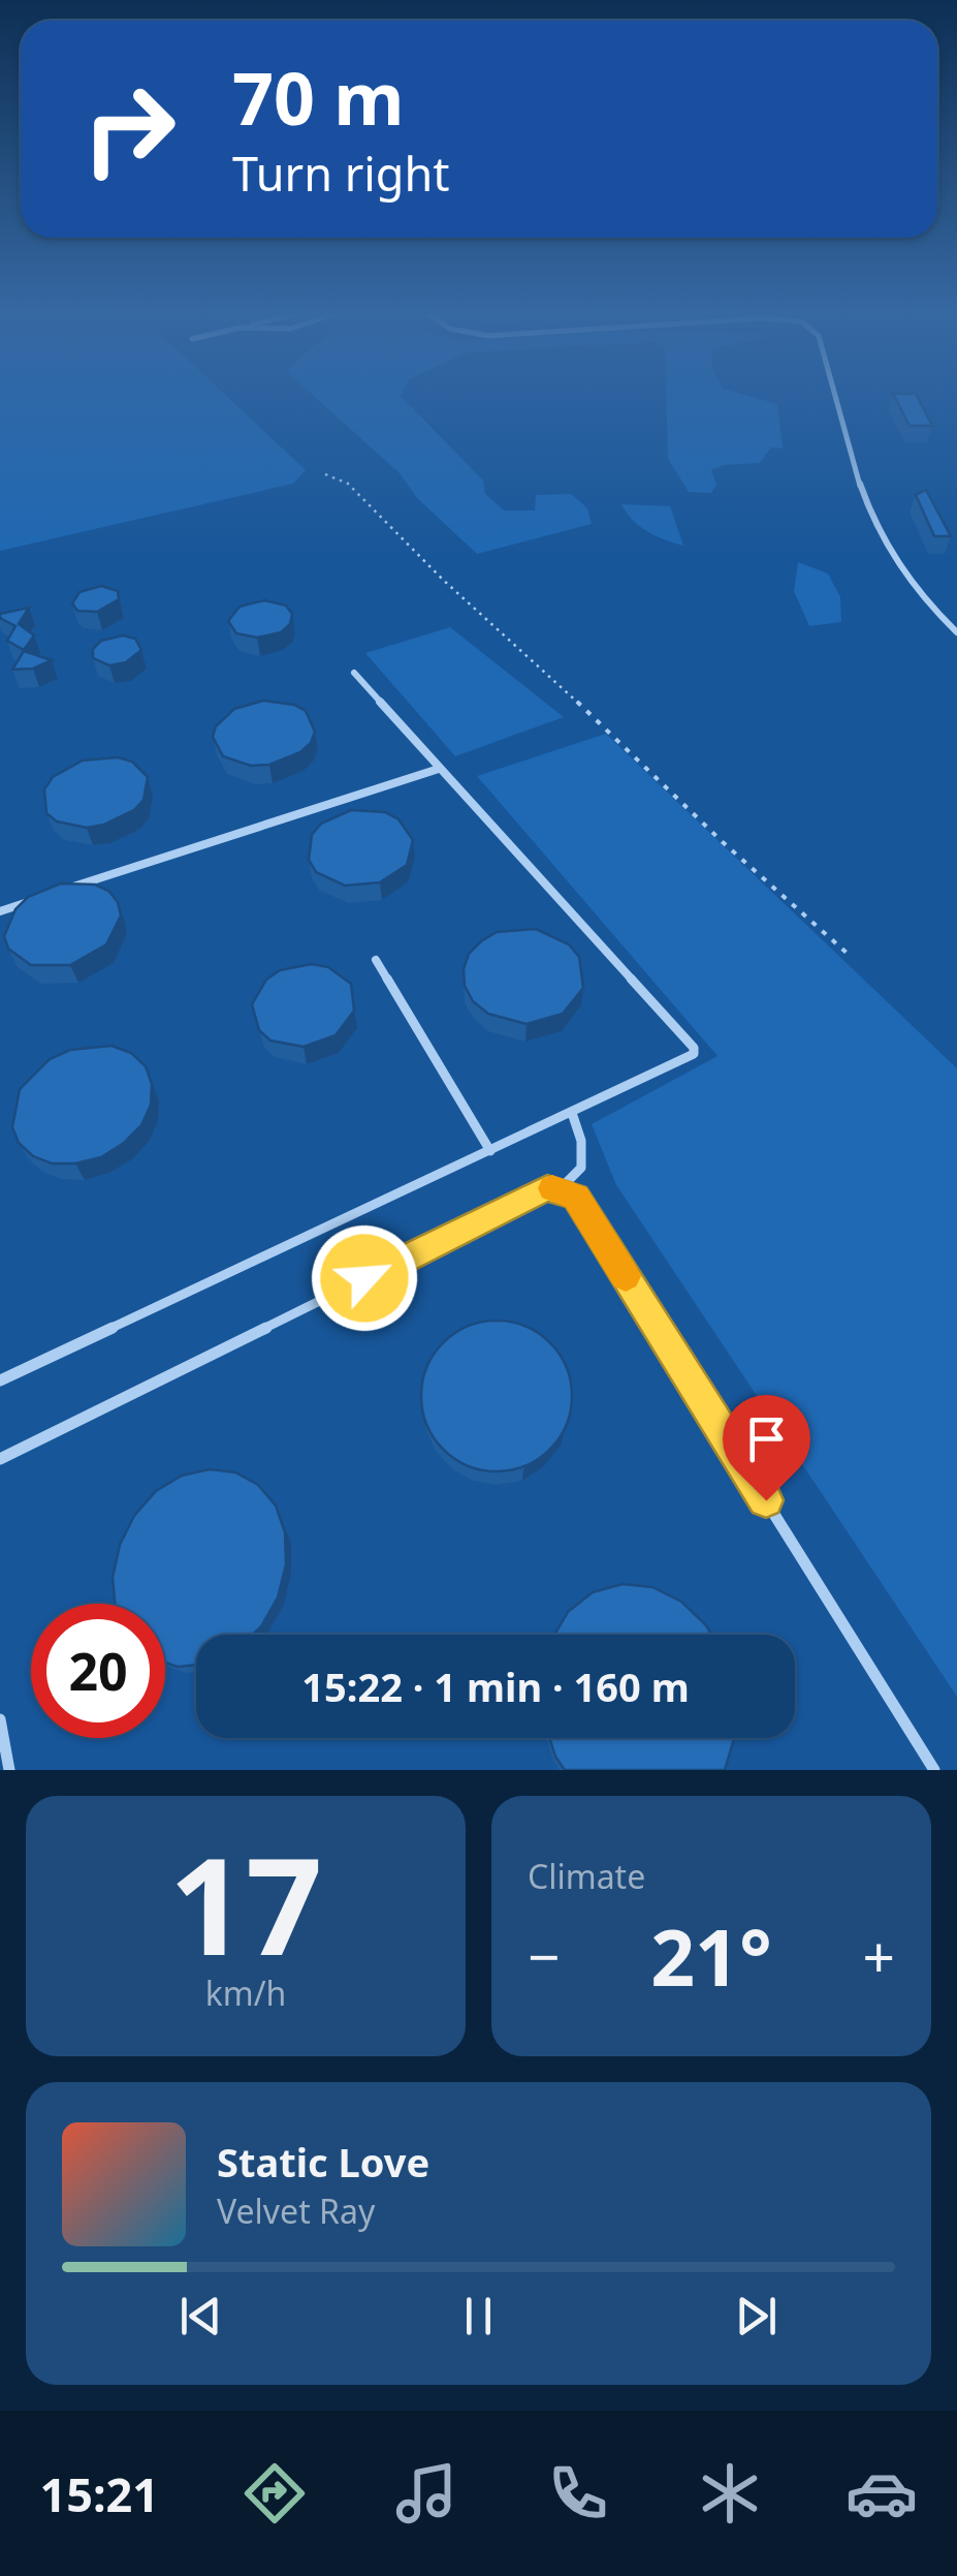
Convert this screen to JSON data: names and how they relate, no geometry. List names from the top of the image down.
{
  "page": {
    "turn": ["70 m", "Turn right"],
    "limit": "20",
    "trip": "15:22 · 1 min · 160 m",
    "tile": [
      ["17", "km/h"],
      "Climate"
    ],
    "heat": ["−", "21°", "+"],
    "song": ["Static Love", "Velvet Ray"],
    "tabs": "15:21"
  }
}
